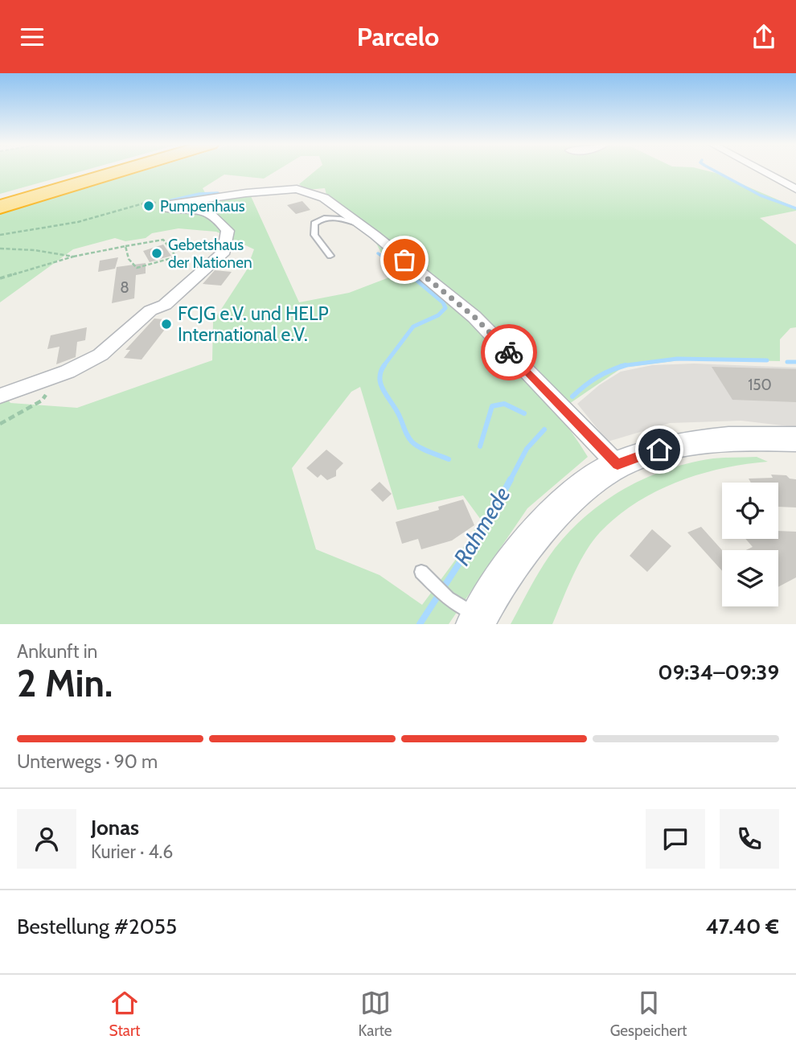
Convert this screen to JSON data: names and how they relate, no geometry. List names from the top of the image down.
{
  "water": ["Rahmede"],
  "places": ["Pumpenhaus", "Gebetshaus der Nationen", "FCJG e.V. und HELP International e.V."],
  "house_numbers": ["8", "150"],
  "page": {
    "header": "Parcelo",
    "heading": ["2 Min.", "Ankunft in", "09:34–09:39"],
    "panel": [
      "Jonas",
      "Kurier · 4.6",
      "Bestellung #2055",
      "47.40 €"
    ],
    "bar": "Unterwegs · 90 m",
    "tabs": ["Start", "Karte", "Gespeichert"]
  }
}
